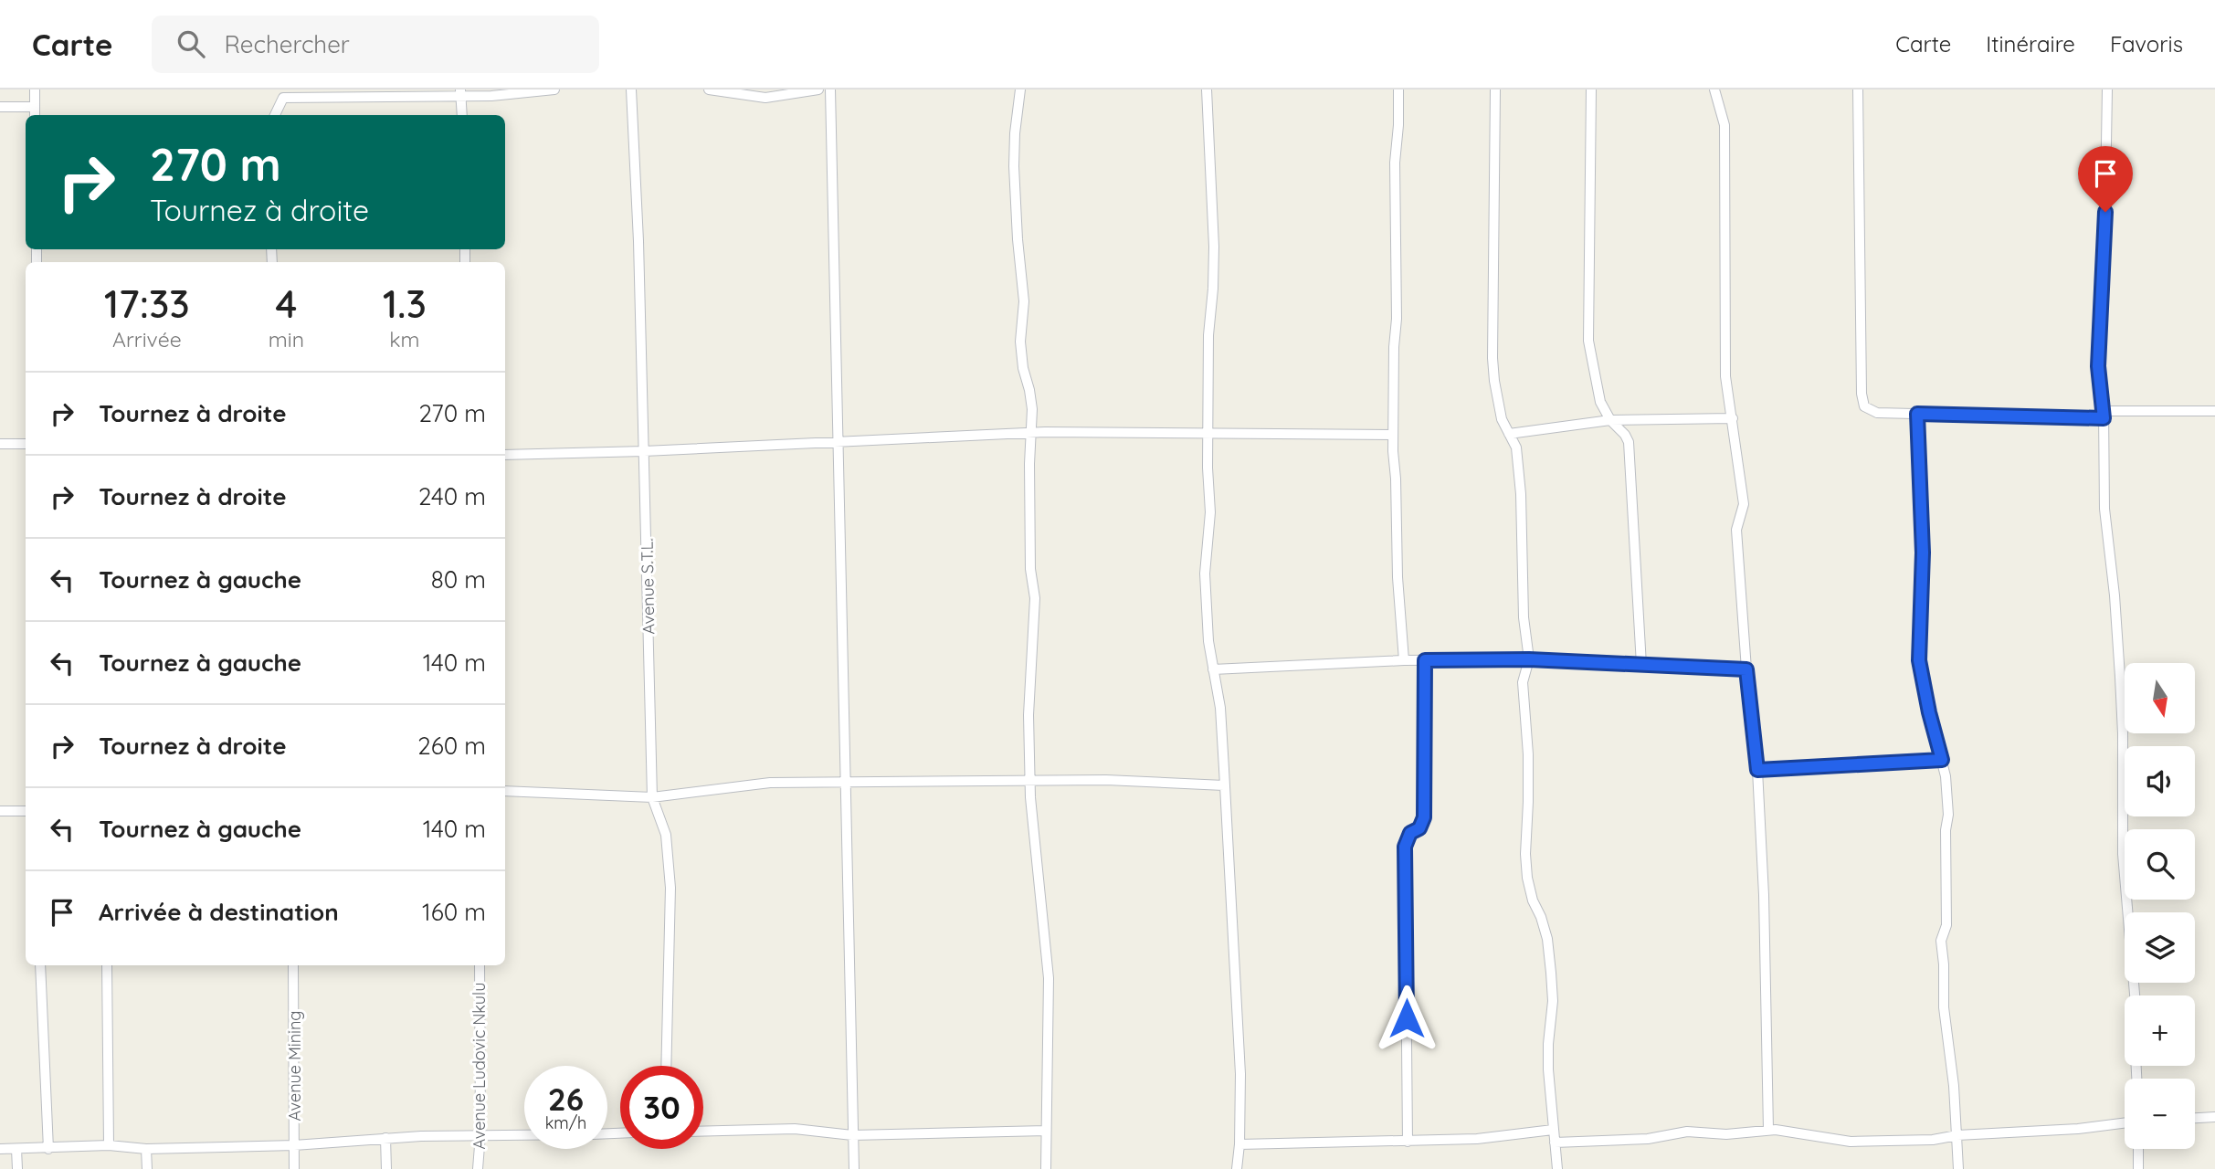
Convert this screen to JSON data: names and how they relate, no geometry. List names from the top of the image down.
{
  "streets": {
    "street": ["Avenue S.T.L.", "Avenue Mining", "Avenue Ludovic Nkulu"]
  },
  "north": "bottom",
  "page": {
    "header": "Carte",
    "search": "Rechercher",
    "nav": ["Carte", "Itinéraire", "Favoris"],
    "turn": ["270 m", "Tournez à droite"],
    "eta": [
      "17:33",
      "Arrivée",
      "4",
      "min",
      "1.3",
      "km"
    ],
    "list": [
      {
        "name": "Tournez à droite",
        "value": "270 m"
      },
      {
        "name": "Tournez à droite",
        "value": "240 m"
      },
      {
        "name": "Tournez à gauche",
        "value": "80 m"
      },
      {
        "name": "Tournez à gauche",
        "value": "140 m"
      },
      {
        "name": "Tournez à droite",
        "value": "260 m"
      },
      {
        "name": "Tournez à gauche",
        "value": "140 m"
      },
      {
        "name": "Arrivée à destination",
        "value": "160 m"
      }
    ],
    "map_buttons": ["+", "−"],
    "speed": "26 km/h",
    "limit": "30"
  }
}
